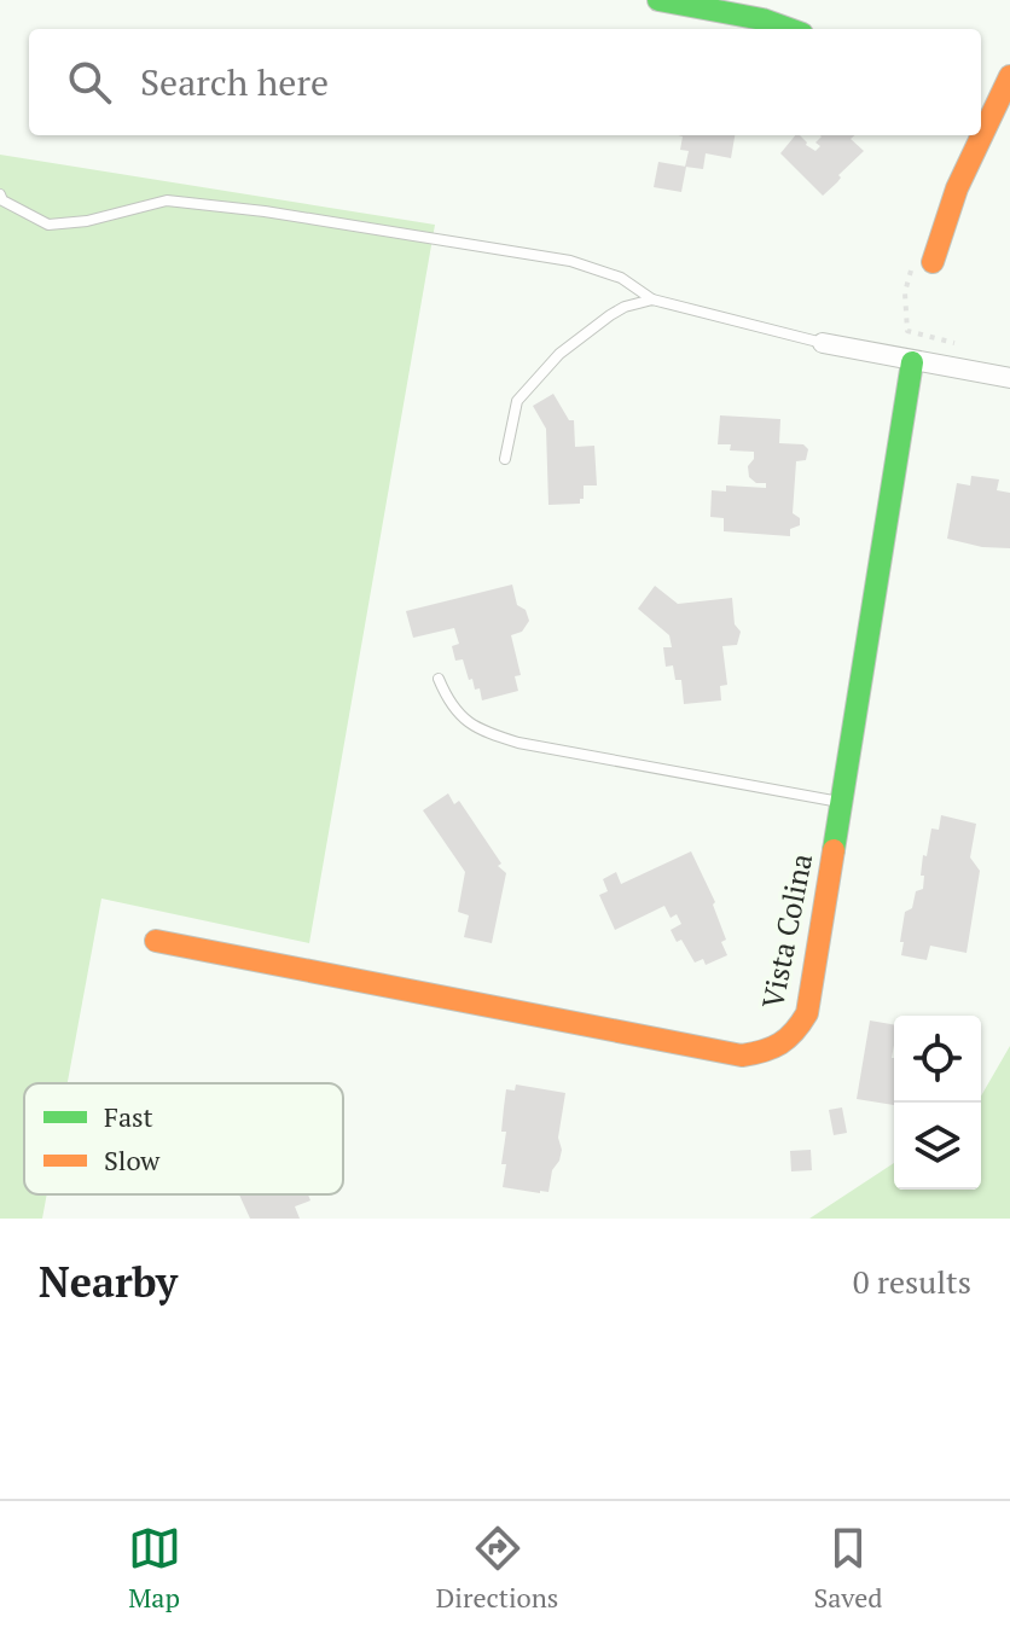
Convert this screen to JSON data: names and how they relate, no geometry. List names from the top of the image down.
{
  "streets": {
    "street": ["Vista Colina"]
  },
  "legend": ["Fast", "Slow"],
  "page": {
    "search": "Search here",
    "heading": ["Nearby", "0 results"],
    "nav": ["Map", "Directions", "Saved"]
  }
}
